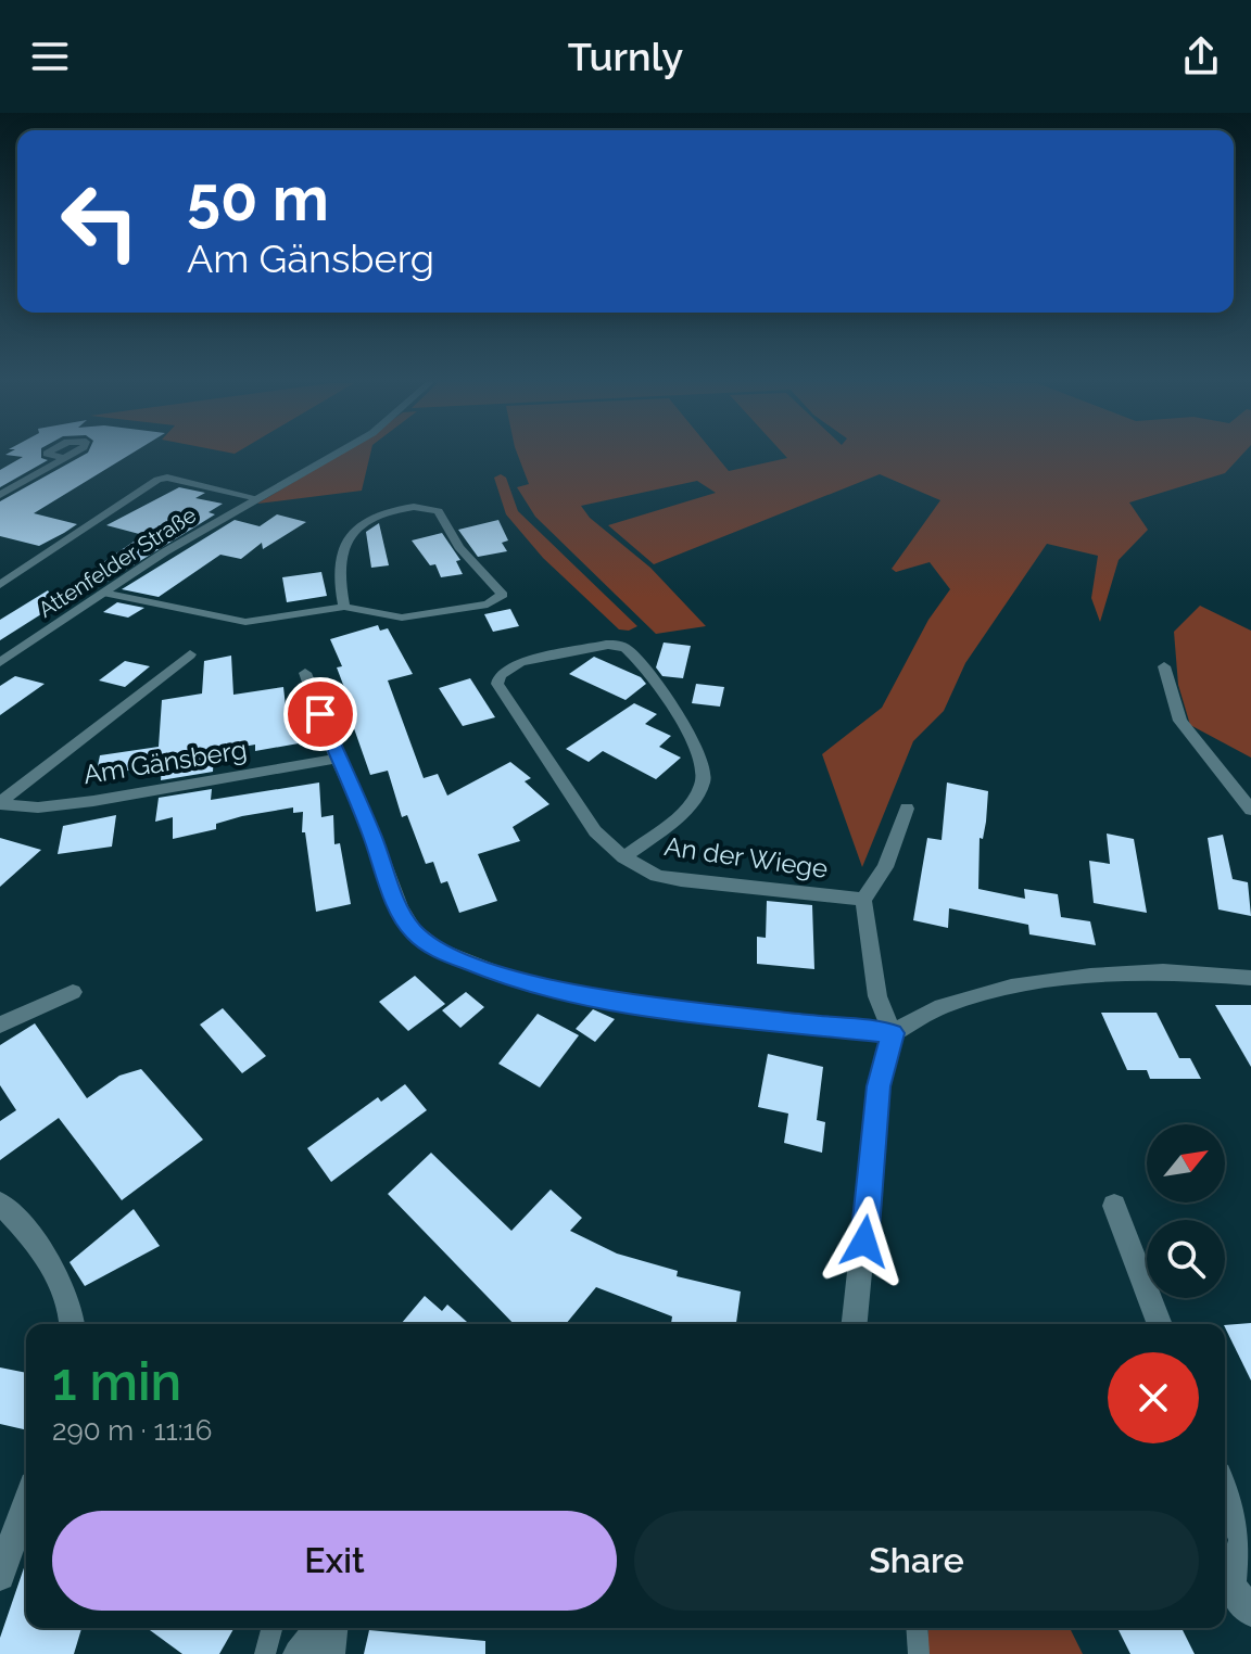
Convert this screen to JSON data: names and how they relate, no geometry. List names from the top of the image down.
{
  "streets": {
    "street": ["Attenfelder Straße", "Am Gänsberg", "An der Wiege"]
  },
  "north": "top right",
  "page": {
    "header": "Turnly",
    "turn": ["50 m", "Am Gänsberg"],
    "heading": ["1 min", "290 m · 11:16"],
    "buttons": ["Exit", "Share"]
  }
}
